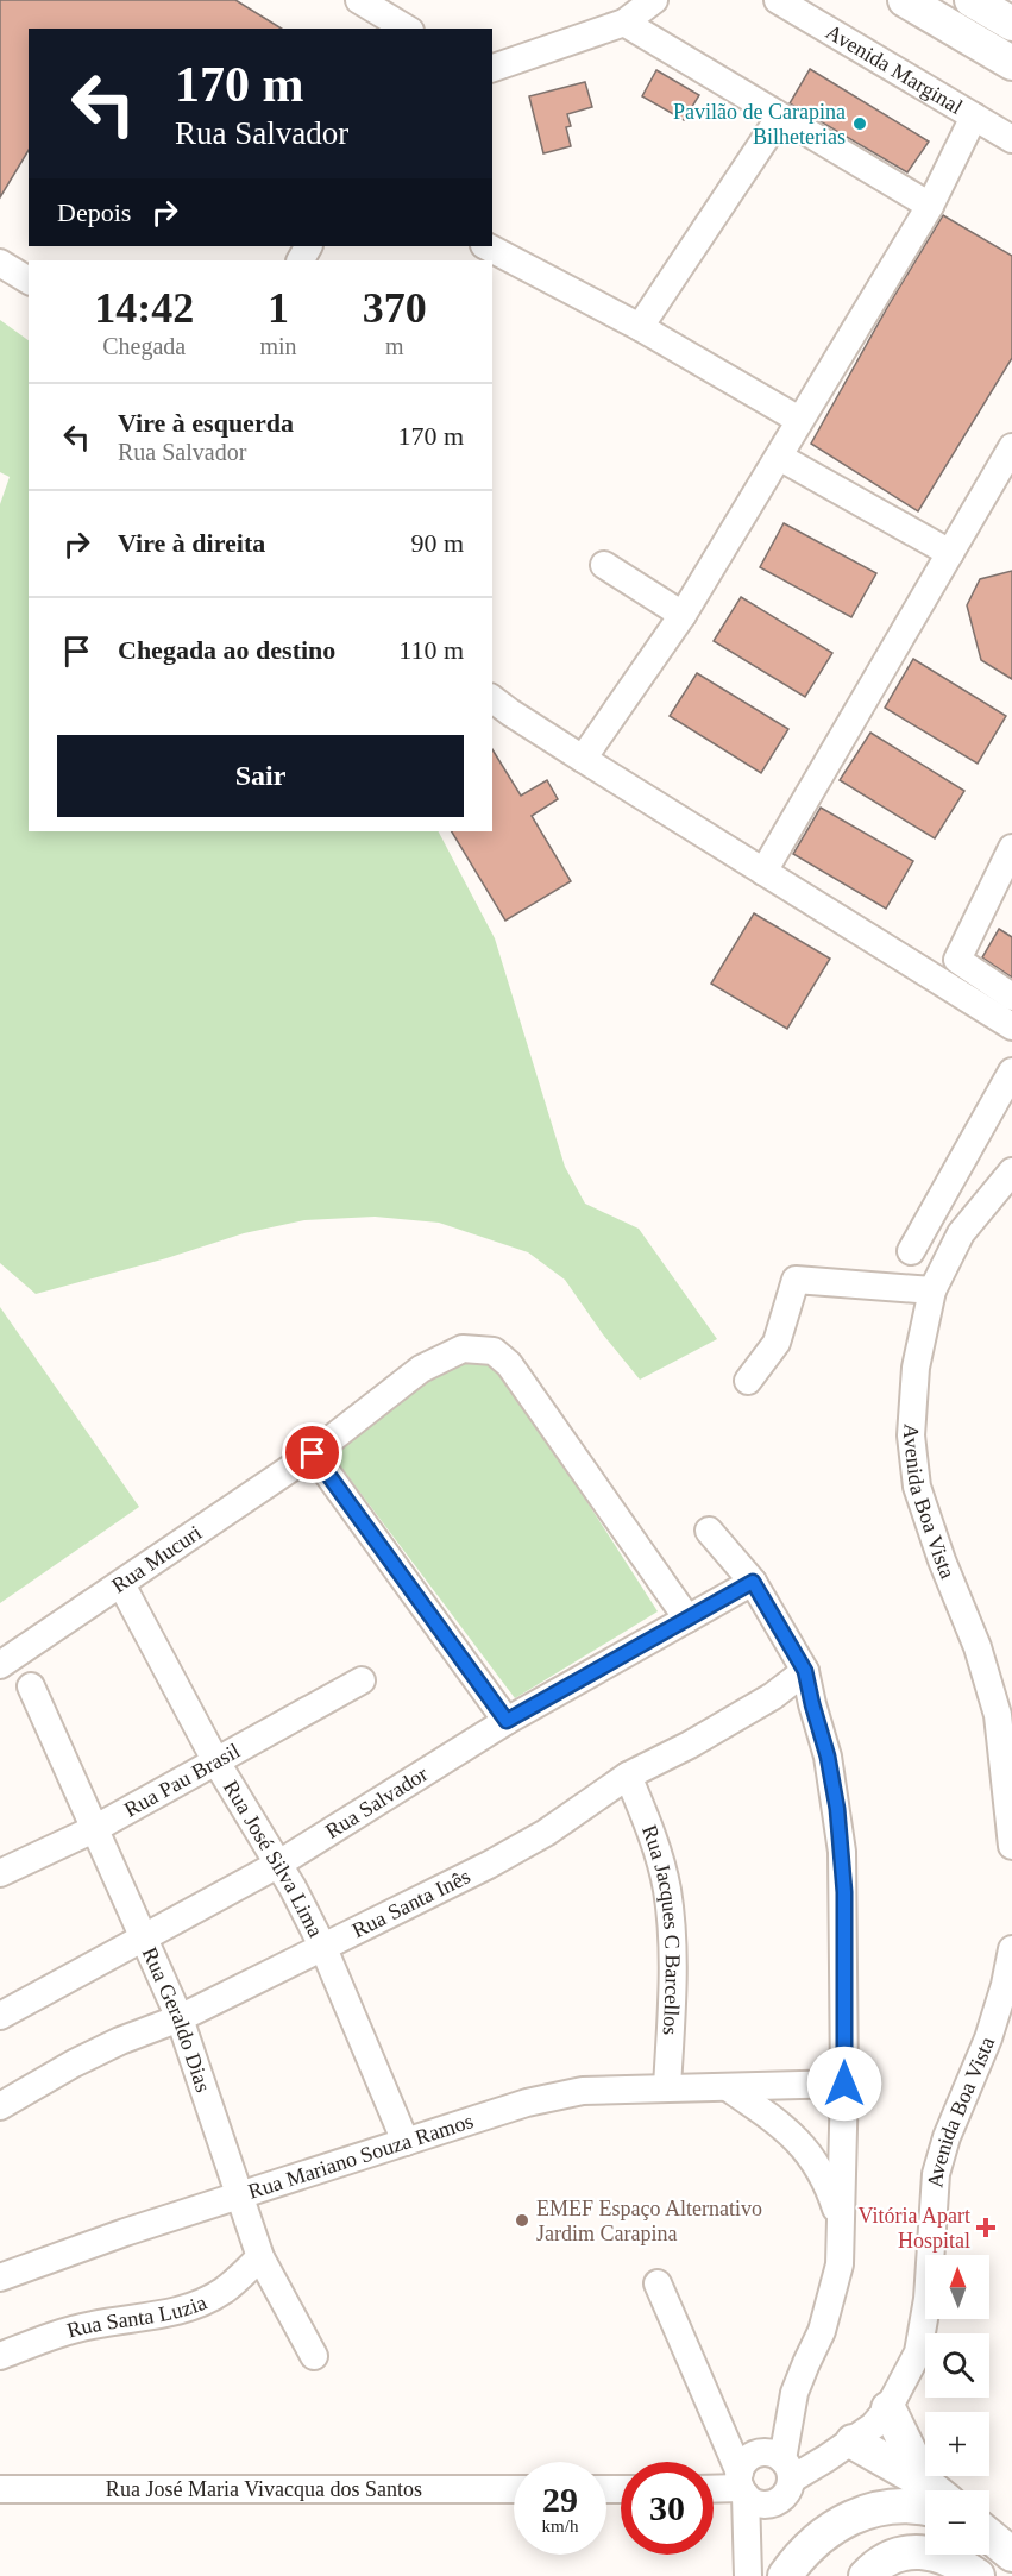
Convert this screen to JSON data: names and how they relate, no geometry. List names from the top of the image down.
{
  "streets": {
    "street": [
      "Avenida Marginal",
      "Avenida Boa Vista",
      "Rua Mucuri",
      "Rua Pau Brasil",
      "Rua Salvador",
      "Rua José Silva Lima",
      "Rua Santa Inês",
      "Rua Jacques C Barcellos",
      "Rua Geraldo Dias",
      "Rua Mariano Souza Ramos",
      "Rua Santa Luzia",
      "Rua José Maria Vivacqua dos Santos"
    ]
  },
  "crossings": [
    ["Rua Mucuri", "Rua Salvador"],
    ["Rua Mucuri", "Rua José Silva Lima"],
    ["Rua Pau Brasil", "Rua José Silva Lima"],
    ["Rua Pau Brasil", "Rua Geraldo Dias"],
    ["Rua Salvador", "Rua José Silva Lima"],
    ["Rua Salvador", "Rua Geraldo Dias"],
    ["Rua José Silva Lima", "Rua Santa Inês"],
    ["Rua José Silva Lima", "Rua Mariano Souza Ramos"],
    ["Rua Santa Inês", "Rua Jacques C Barcellos"],
    ["Rua Santa Inês", "Rua Geraldo Dias"],
    ["Rua Jacques C Barcellos", "Rua Mariano Souza Ramos"],
    ["Rua Geraldo Dias", "Rua Mariano Souza Ramos"],
    ["Rua Geraldo Dias", "Rua Santa Luzia"]
  ],
  "places": {
    "other": ["Pavilão de Carapina Bilheterias", "EMEF Espaço Alternativo Jardim Carapina"],
    "health": ["Vitória Apart Hospital"]
  },
  "north": "top",
  "page": {
    "turn": ["170 m", "Rua Salvador"],
    "then": "Depois",
    "eta": [
      "14:42",
      "Chegada",
      "1",
      "min",
      "370",
      "m"
    ],
    "list": [
      {
        "name": "Vire à esquerda",
        "note": "Rua Salvador",
        "value": "170 m"
      },
      {
        "name": "Vire à direita",
        "value": "90 m"
      },
      {
        "name": "Chegada ao destino",
        "value": "110 m"
      }
    ],
    "buttons": "Sair",
    "map_buttons": ["+", "−"],
    "speed": "29 km/h",
    "limit": "30"
  }
}
